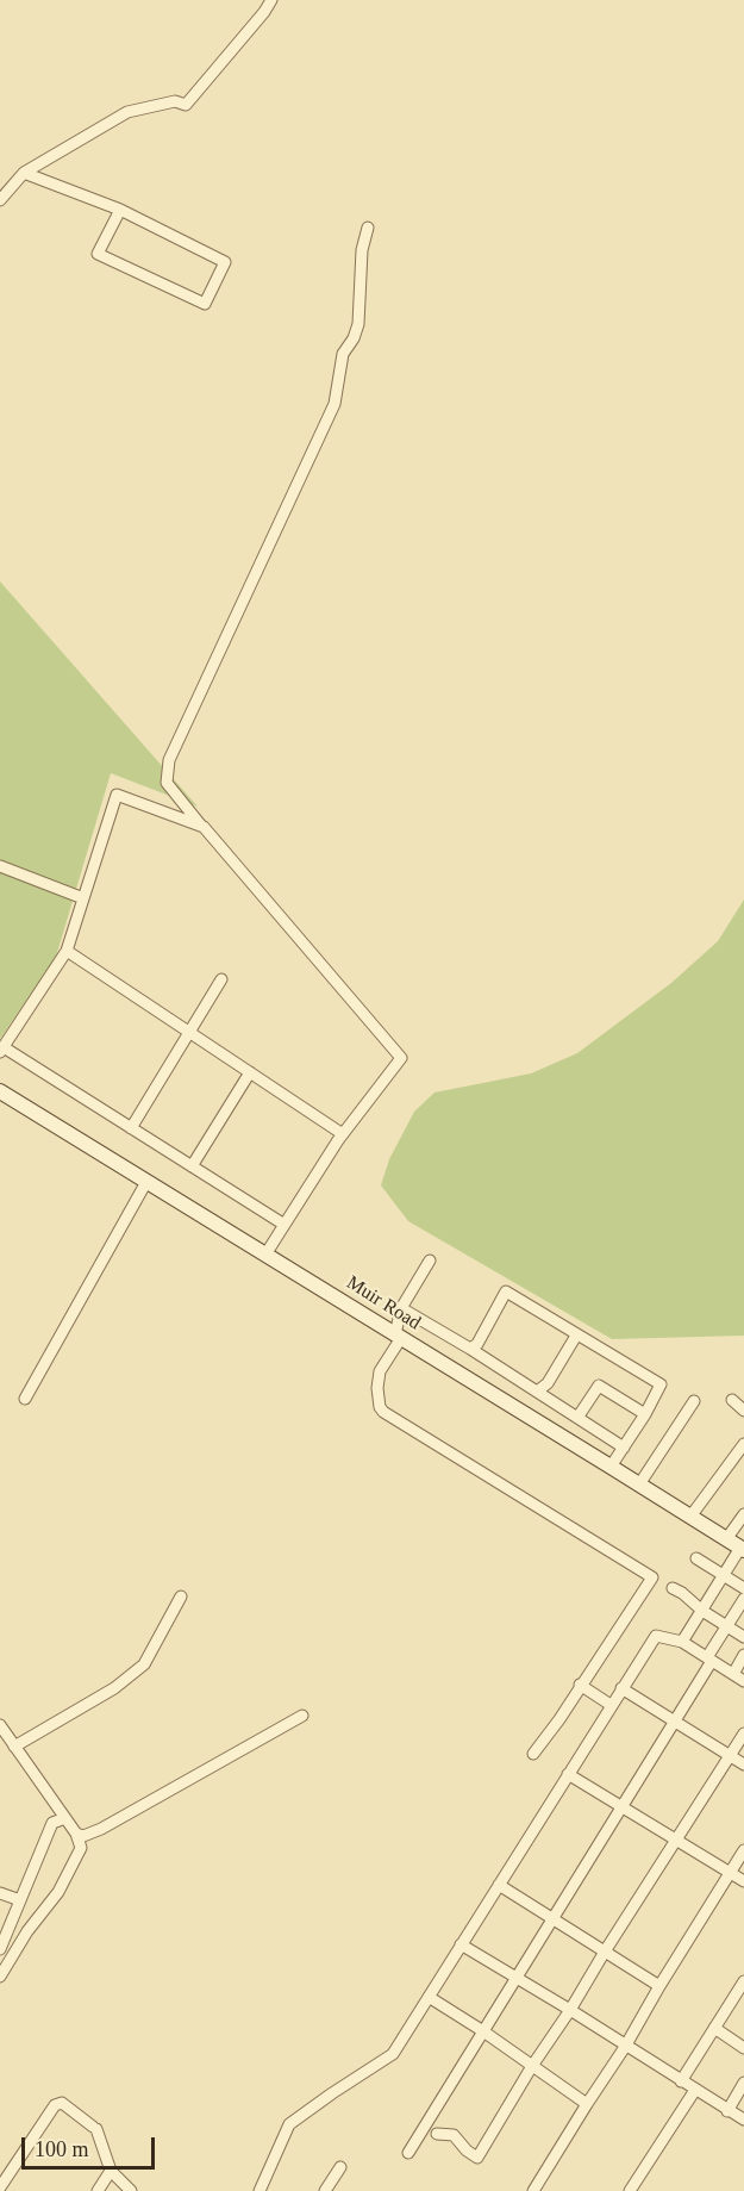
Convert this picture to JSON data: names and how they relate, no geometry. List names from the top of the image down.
{
  "streets": {
    "main road": ["Muir Road"]
  },
  "scale_bar": "100 m"
}
